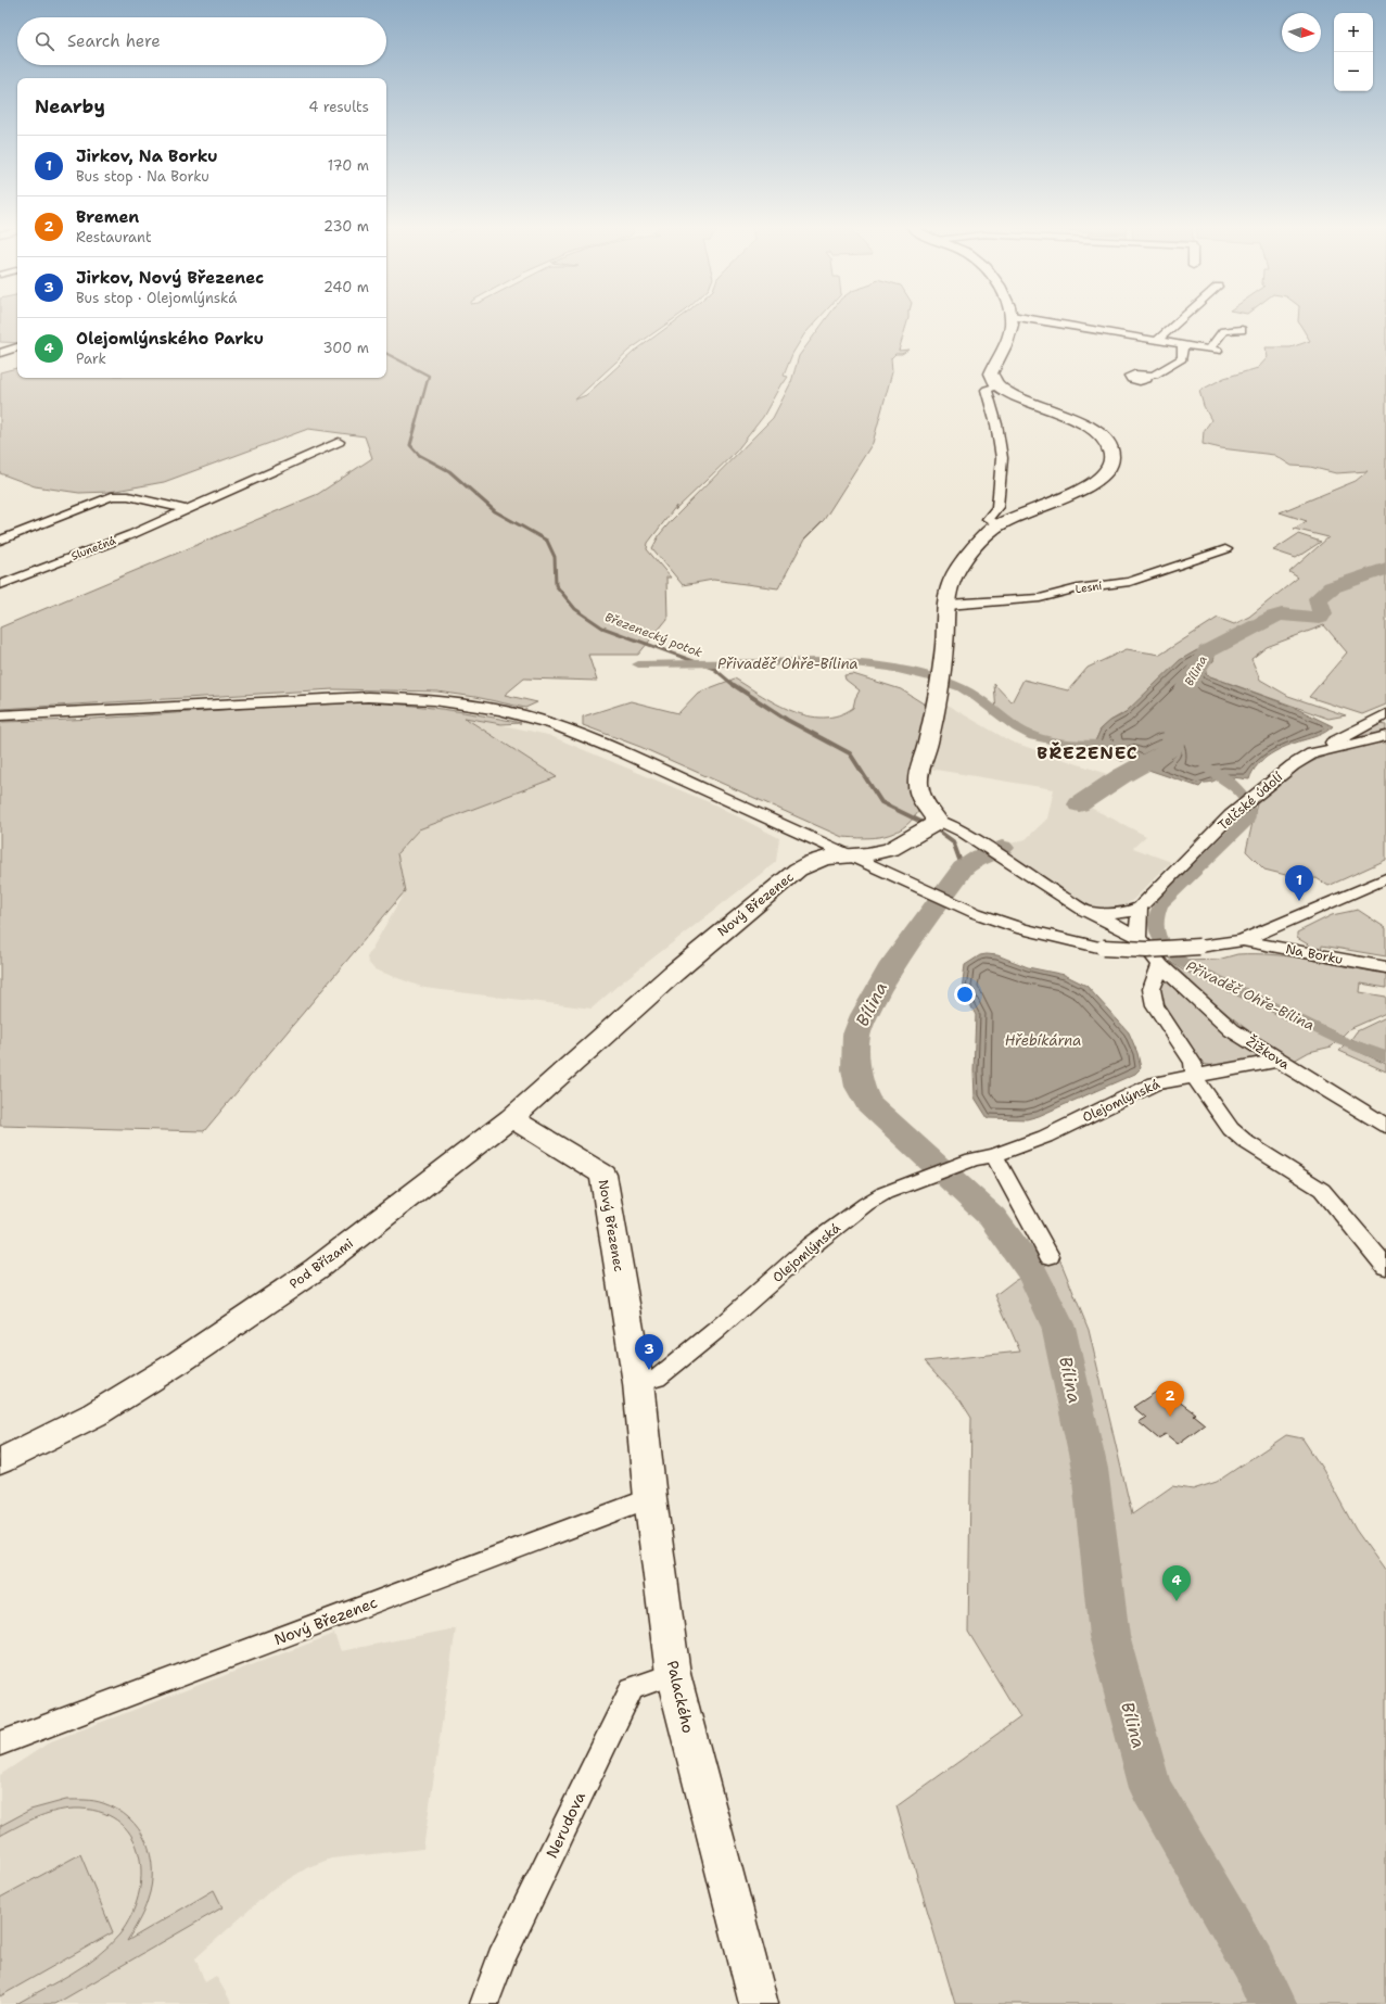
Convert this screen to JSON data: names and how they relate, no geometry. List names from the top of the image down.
{
  "streets": {
    "street": [
      "Slunečná",
      "Lesní",
      "Telčské údolí",
      "Nový Březenec",
      "Na Borku",
      "Žižkova",
      "Olejomlýnská",
      "Pod Břízami",
      "Palackého",
      "Nerudova"
    ]
  },
  "crossings": [
    ["Nový Březenec", "Olejomlýnská"],
    ["Nový Březenec", "Pod Břízami"],
    ["Nový Březenec", "Palackého"],
    ["Žižkova", "Olejomlýnská"],
    ["Olejomlýnská", "Palackého"],
    ["Palackého", "Nerudova"]
  ],
  "districts": ["BŘEZENEC"],
  "water": [
    "Březenecký potok",
    "Přivaděč Ohře-Bílina",
    "Bílina",
    "Hřebíkárna"
  ],
  "north": "right",
  "page": {
    "map_buttons": ["+", "−"],
    "search": "Search here",
    "heading": ["Nearby", "4 results"],
    "list": [
      {
        "mark": "1",
        "name": "Jirkov, Na Borku",
        "note": "Bus stop · Na Borku",
        "value": "170 m"
      },
      {
        "mark": "2",
        "name": "Bremen",
        "note": "Restaurant",
        "value": "230 m"
      },
      {
        "mark": "3",
        "name": "Jirkov, Nový Březenec",
        "note": "Bus stop · Olejomlýnská",
        "value": "240 m"
      },
      {
        "mark": "4",
        "name": "Olejomlýnského Parku",
        "note": "Park",
        "value": "300 m"
      }
    ],
    "pins": [
      "1",
      "3",
      "2",
      "4"
    ]
  }
}
